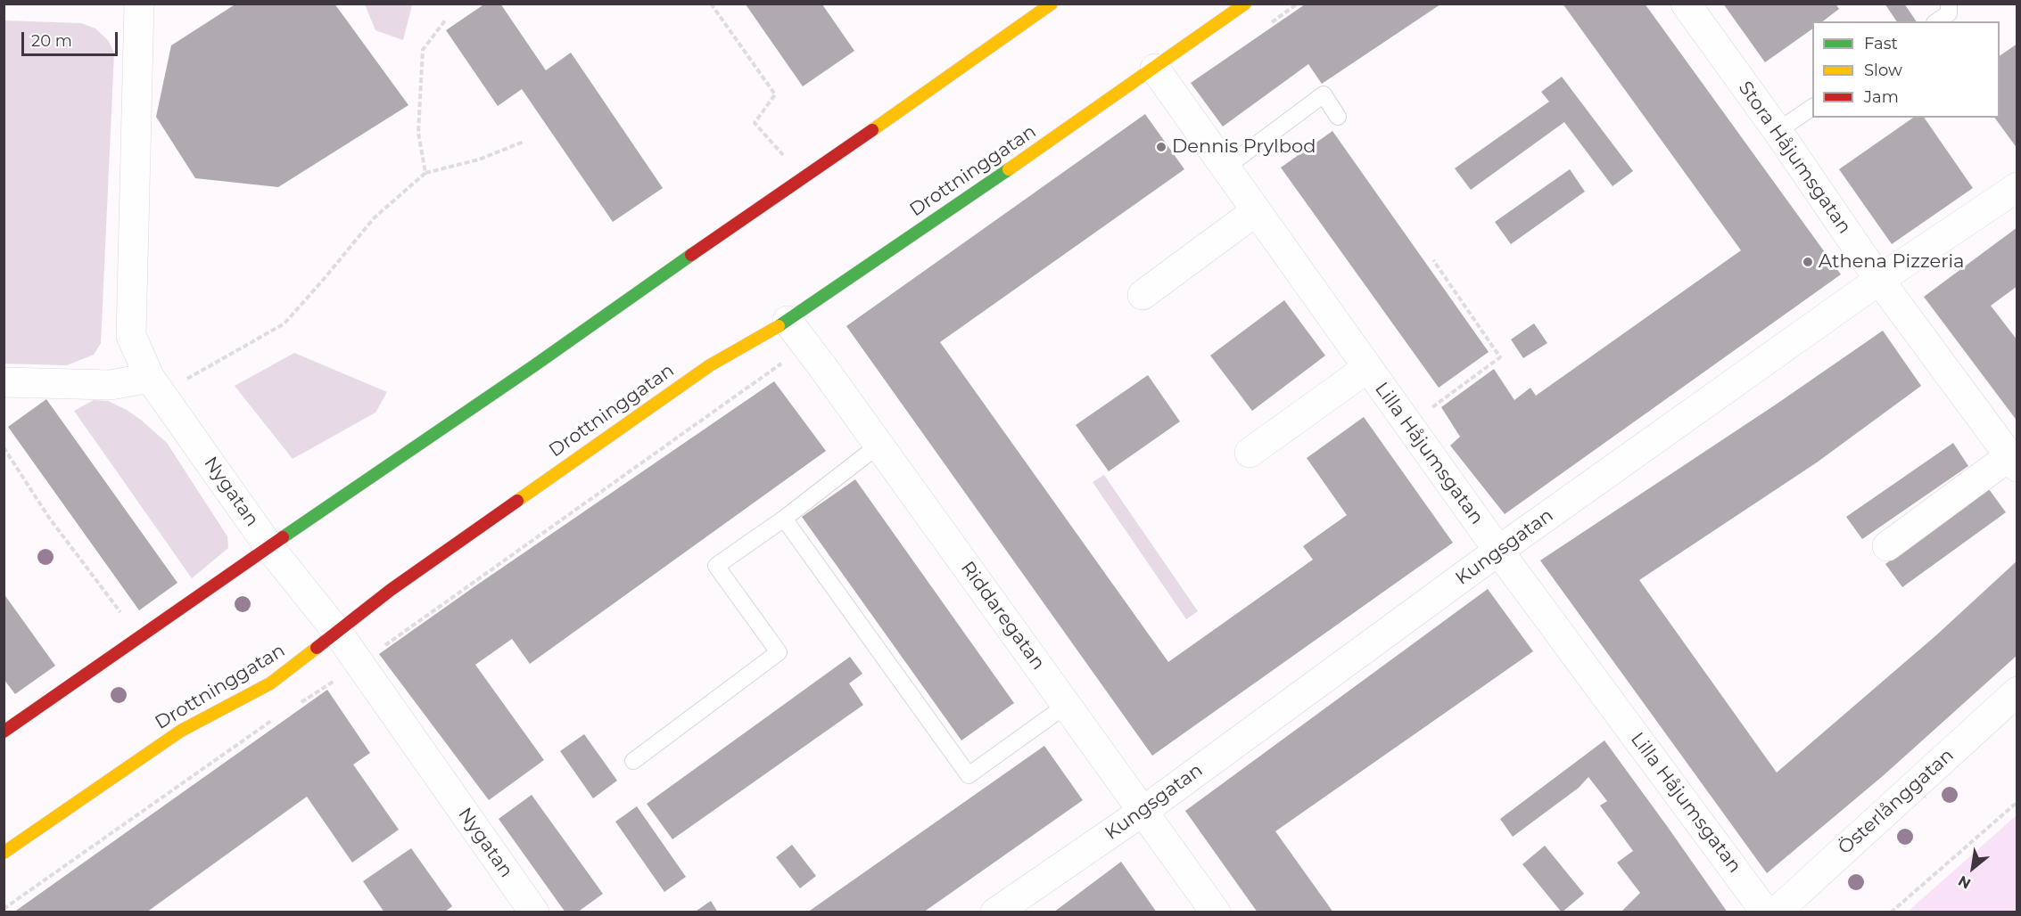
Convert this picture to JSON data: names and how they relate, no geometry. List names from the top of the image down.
{
  "streets": {
    "street": [
      "Stora Håjumsgatan",
      "Drottninggatan",
      "Lilla Håjumsgatan",
      "Nygatan",
      "Kungsgatan",
      "Riddaregatan",
      "Österlånggatan"
    ]
  },
  "crossings": [
    ["Stora Håjumsgatan", "Kungsgatan"],
    ["Drottninggatan", "Lilla Håjumsgatan"],
    ["Drottninggatan", "Nygatan"],
    ["Drottninggatan", "Riddaregatan"],
    ["Lilla Håjumsgatan", "Kungsgatan"],
    ["Kungsgatan", "Riddaregatan"]
  ],
  "places": ["Dennis Prylbod", "Athena Pizzeria"],
  "legend": ["Fast", "Slow", "Jam"],
  "scale_bar": "20 m",
  "north": "bottom left"
}
